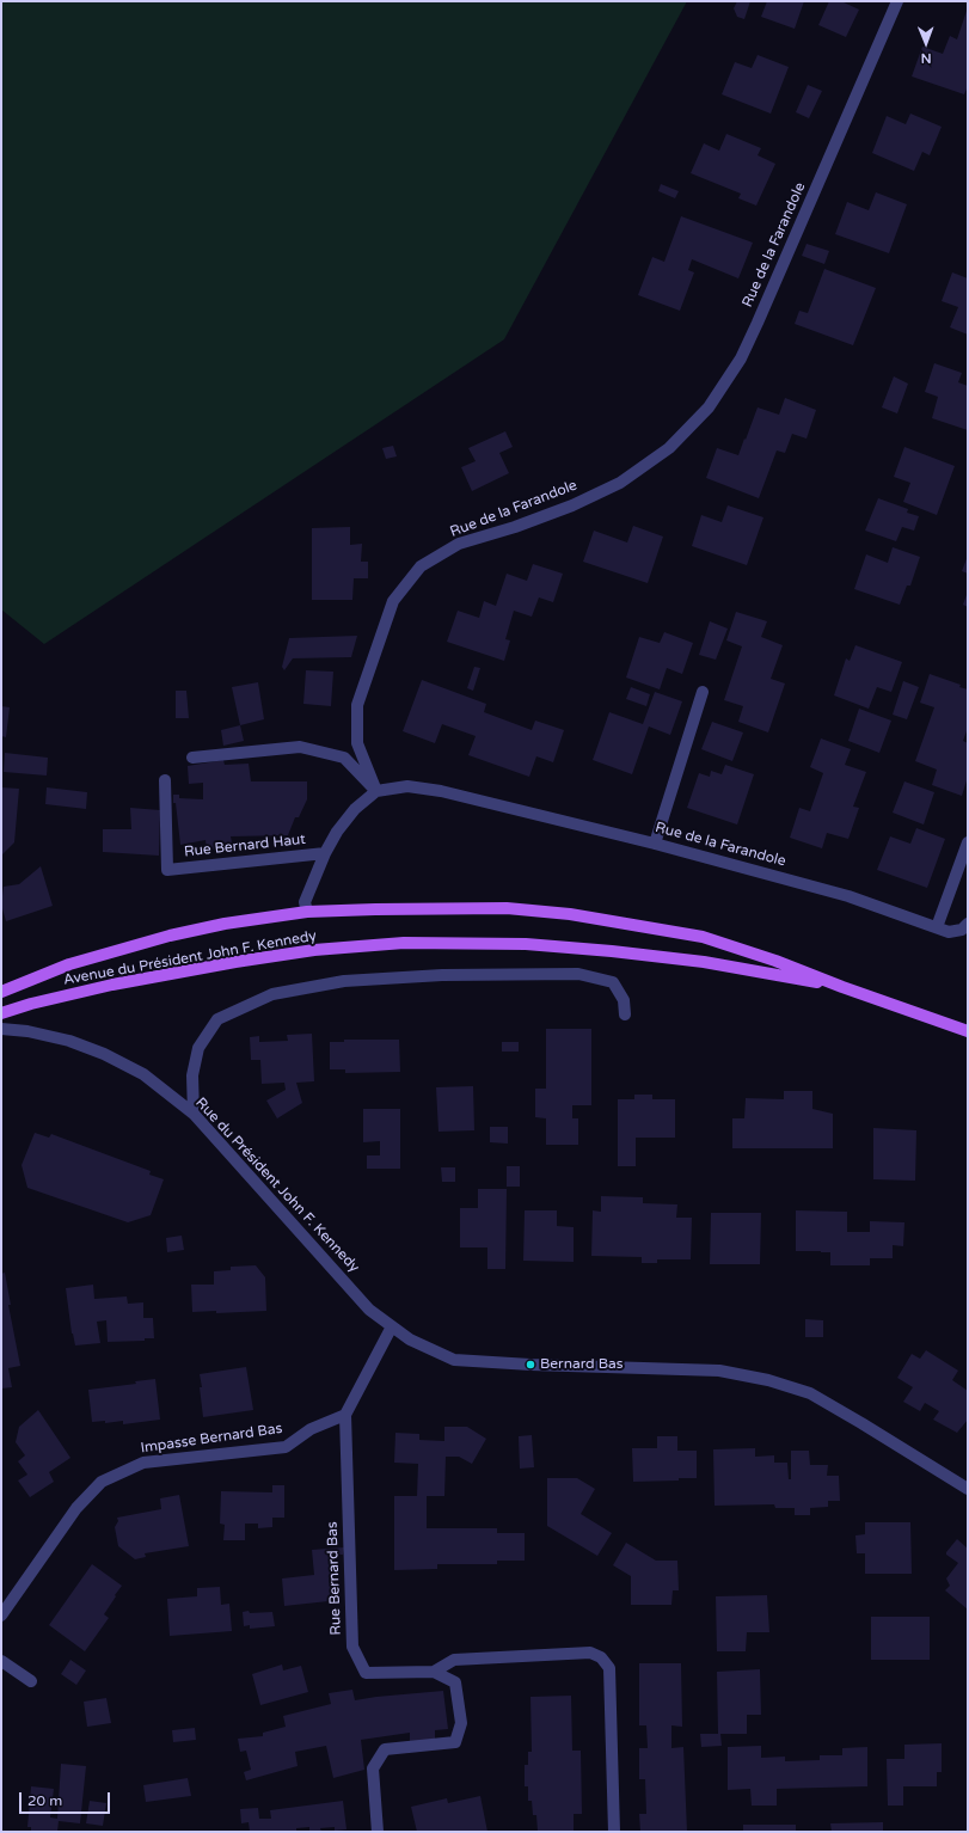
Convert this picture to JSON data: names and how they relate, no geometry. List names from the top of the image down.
{
  "streets": {
    "main road": ["Avenue du Président John F. Kennedy"],
    "street": [
      "Rue de la Farandole",
      "Rue Bernard Haut",
      "Rue du Président John F. Kennedy",
      "Impasse Bernard Bas",
      "Rue Bernard Bas"
    ]
  },
  "crossings": [
    ["Rue de la Farandole", "Rue Bernard Haut"],
    ["Rue Bernard Haut", "Avenue du Président John F. Kennedy"],
    ["Rue du Président John F. Kennedy", "Rue Bernard Bas"],
    ["Impasse Bernard Bas", "Rue Bernard Bas"]
  ],
  "places": ["Bernard Bas"],
  "scale_bar": "20 m",
  "north": "bottom"
}
